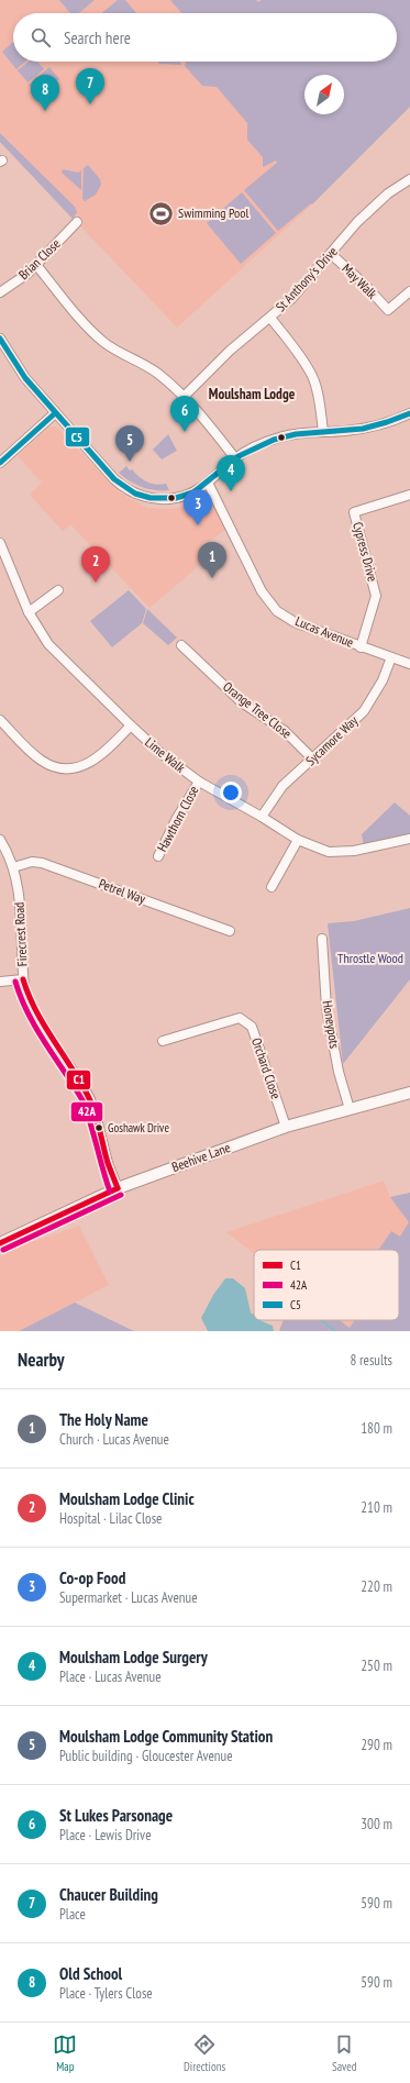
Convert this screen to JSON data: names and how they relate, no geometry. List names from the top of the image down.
{
  "streets": {
    "main road": ["Beehive Lane"],
    "street": [
      "Brian Close",
      "St Anthony's Drive",
      "May Walk",
      "Cypress Drive",
      "Lucas Avenue",
      "Orange Tree Close",
      "Sycamore Way",
      "Lime Walk",
      "Hawthorn Close",
      "Petrel Way",
      "Firecrest Road",
      "Honeypots",
      "Orchard Close"
    ]
  },
  "crossings": [
    ["St Anthony's Drive", "May Walk"],
    ["Cypress Drive", "Lucas Avenue"],
    ["Lucas Avenue", "Sycamore Way"],
    ["Orange Tree Close", "Sycamore Way"],
    ["Sycamore Way", "Lime Walk"],
    ["Lime Walk", "Hawthorn Close"],
    ["Petrel Way", "Firecrest Road"],
    ["Firecrest Road", "Beehive Lane"],
    ["Honeypots", "Beehive Lane"],
    ["Orchard Close", "Beehive Lane"]
  ],
  "districts": ["Moulsham Lodge"],
  "parks": ["Throstle Wood"],
  "places": {
    "sports": ["Swimming Pool"],
    "other": ["Goshawk Drive"]
  },
  "lines": ["transit line C5", "transit line C1", "transit line 42A"],
  "legend": ["C1", "42A", "C5"],
  "north": "top right",
  "page": {
    "search": "Search here",
    "pins": [
      "7",
      "8",
      "6",
      "5",
      "4",
      "3",
      "1",
      "2"
    ],
    "heading": ["Nearby", "8 results"],
    "list": [
      {
        "mark": "1",
        "name": "The Holy Name",
        "note": "Church · Lucas Avenue",
        "value": "180 m"
      },
      {
        "mark": "2",
        "name": "Moulsham Lodge Clinic",
        "note": "Hospital · Lilac Close",
        "value": "210 m"
      },
      {
        "mark": "3",
        "name": "Co-op Food",
        "note": "Supermarket · Lucas Avenue",
        "value": "220 m"
      },
      {
        "mark": "4",
        "name": "Moulsham Lodge Surgery",
        "note": "Place · Lucas Avenue",
        "value": "250 m"
      },
      {
        "mark": "5",
        "name": "Moulsham Lodge Community Station",
        "note": "Public building · Gloucester Avenue",
        "value": "290 m"
      },
      {
        "mark": "6",
        "name": "St Lukes Parsonage",
        "note": "Place · Lewis Drive",
        "value": "300 m"
      },
      {
        "mark": "7",
        "name": "Chaucer Building",
        "note": "Place",
        "value": "590 m"
      },
      {
        "mark": "8",
        "name": "Old School",
        "note": "Place · Tylers Close",
        "value": "590 m"
      }
    ],
    "nav": ["Map", "Directions", "Saved"]
  }
}
